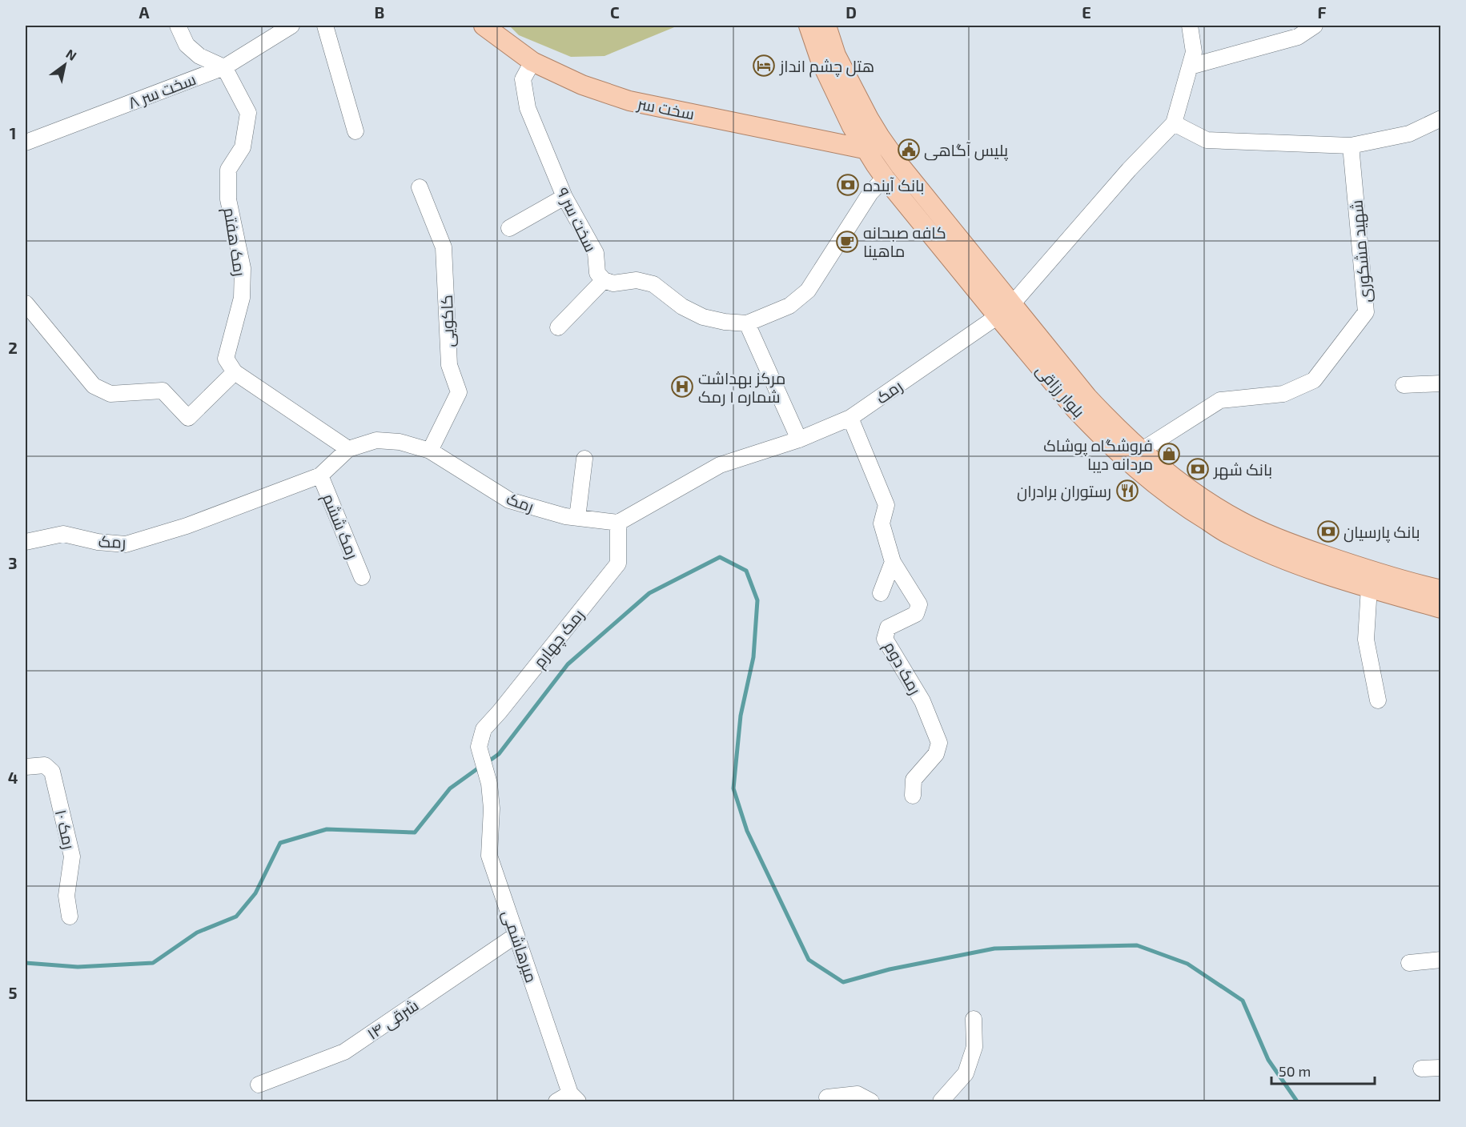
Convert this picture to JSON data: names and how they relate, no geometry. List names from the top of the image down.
{
  "streets": {
    "main road": ["سخت سر", "بلوار رزاقی"],
    "street": [
      "سخت سر ۸",
      "سخت سر ۹",
      "رمک هفتم",
      "شهید مشکوری",
      "کاکویی",
      "رمک",
      "رمک ششم",
      "رمک چهارم",
      "رمک دوم",
      "رمک ۱۰",
      "میرهاشمی",
      "شرقی ۱۴"
    ]
  },
  "crossings": [
    ["سخت سر ۸", "رمک هفتم"],
    ["سخت سر", "سخت سر ۹"],
    ["سخت سر", "بلوار رزاقی"],
    ["شهید مشکوری", "بلوار رزاقی"],
    ["کاکویی", "رمک"],
    ["بلوار رزاقی", "رمک"],
    ["رمک", "رمک ششم"],
    ["رمک", "رمک چهارم"],
    ["رمک", "رمک دوم"],
    ["رمک چهارم", "میرهاشمی"],
    ["میرهاشمی", "شرقی ۱۴"]
  ],
  "places": {
    "hotel": ["هتل چشم انداز"],
    "public building": ["پلیس آگاهی"],
    "bank": ["بانک آینده", "بانک شهر", "بانک پارسیان"],
    "cafe": ["کافه صبحانه ماهینا"],
    "hospital": ["مرکز بهداشت شماره ۱ رمک"],
    "shop": ["فروشگاه پوشاک مردانه دیبا"],
    "restaurant": ["رستوران برادران"]
  },
  "scale_bar": "50 m",
  "north": "top right",
  "grid": {
    "columns": [
      "A",
      "B",
      "C",
      "D",
      "E",
      "F"
    ],
    "rows": [
      "1",
      "2",
      "3",
      "4",
      "5"
    ]
  }
}
